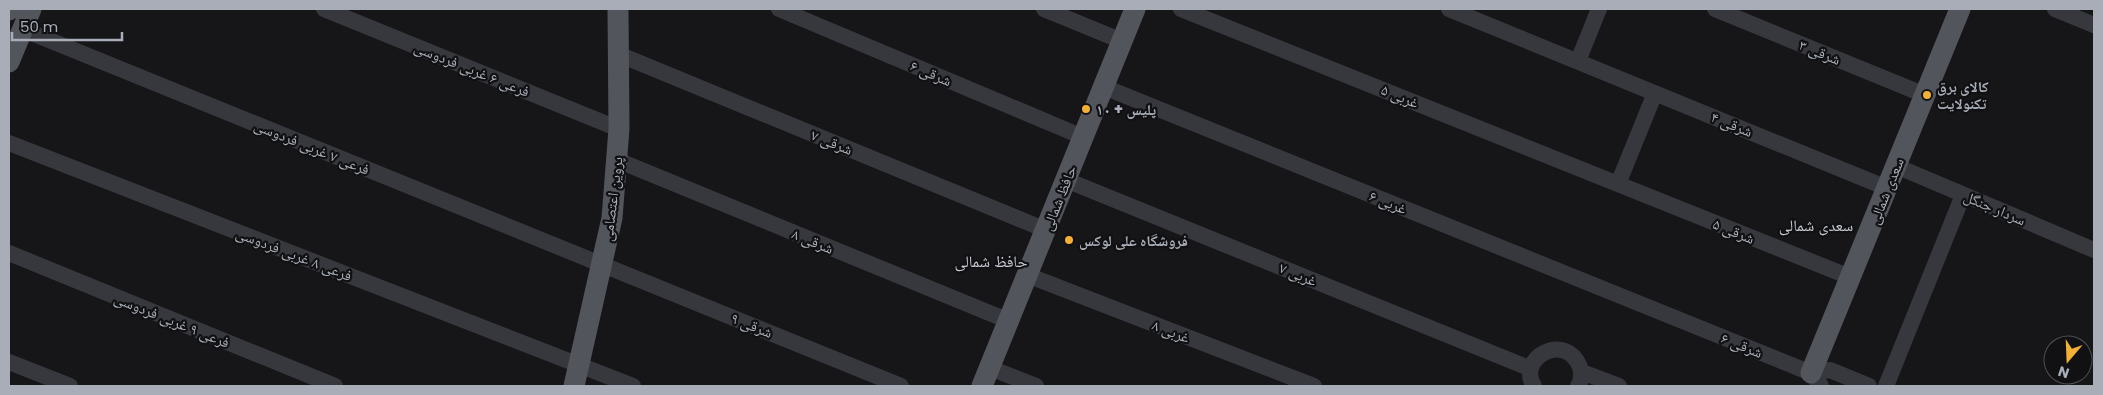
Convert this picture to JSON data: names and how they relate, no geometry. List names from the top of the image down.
{
  "streets": {
    "main road": ["سعدی شمالی", "حافظ شمالی", "پروین اعتصامی"],
    "street": [
      "۳ شرقی",
      "فرعی ۶ غربی فردوسی",
      "۶ شرقی",
      "۵ غربی",
      "۴ شرقی",
      "۷ شرقی",
      "فرعی ۷ غربی فردوسی",
      "۶ غربی",
      "سردار جنگل",
      "۵ شرقی",
      "۸ شرقی",
      "فرعی ۸ غربی فردوسی",
      "۷ غربی",
      "فرعی ۹ غربی فردوسی",
      "شرقی ۹",
      "۸ غربی"
    ]
  },
  "crossings": [
    ["۳ شرقی", "سعدی شمالی"],
    ["فرعی ۶ غربی فردوسی", "پروین اعتصامی"],
    ["۶ شرقی", "سعدی شمالی"],
    ["۶ شرقی", "حافظ شمالی"],
    ["۶ شرقی", "۶ غربی"],
    ["۵ غربی", "۵ شرقی"],
    ["۴ شرقی", "سعدی شمالی"],
    ["۷ شرقی", "حافظ شمالی"],
    ["۷ شرقی", "پروین اعتصامی"],
    ["فرعی ۷ غربی فردوسی", "پروین اعتصامی"],
    ["فرعی ۷ غربی فردوسی", "شرقی ۹"],
    ["سعدی شمالی", "سردار جنگل"],
    ["سعدی شمالی", "۵ شرقی"],
    ["حافظ شمالی", "۶ غربی"],
    ["حافظ شمالی", "۸ شرقی"],
    ["حافظ شمالی", "۷ غربی"],
    ["حافظ شمالی", "۸ غربی"],
    ["پروین اعتصامی", "۸ شرقی"],
    ["پروین اعتصامی", "فرعی ۸ غربی فردوسی"],
    ["پروین اعتصامی", "شرقی ۹"]
  ],
  "districts": ["سعدی شمالی", "حافظ شمالی"],
  "places": ["کالای برق تکنولایت", "پلیس + ۱۰", "فروشگاه علی لوکس"],
  "scale_bar": "50 m",
  "north": "bottom"
}
